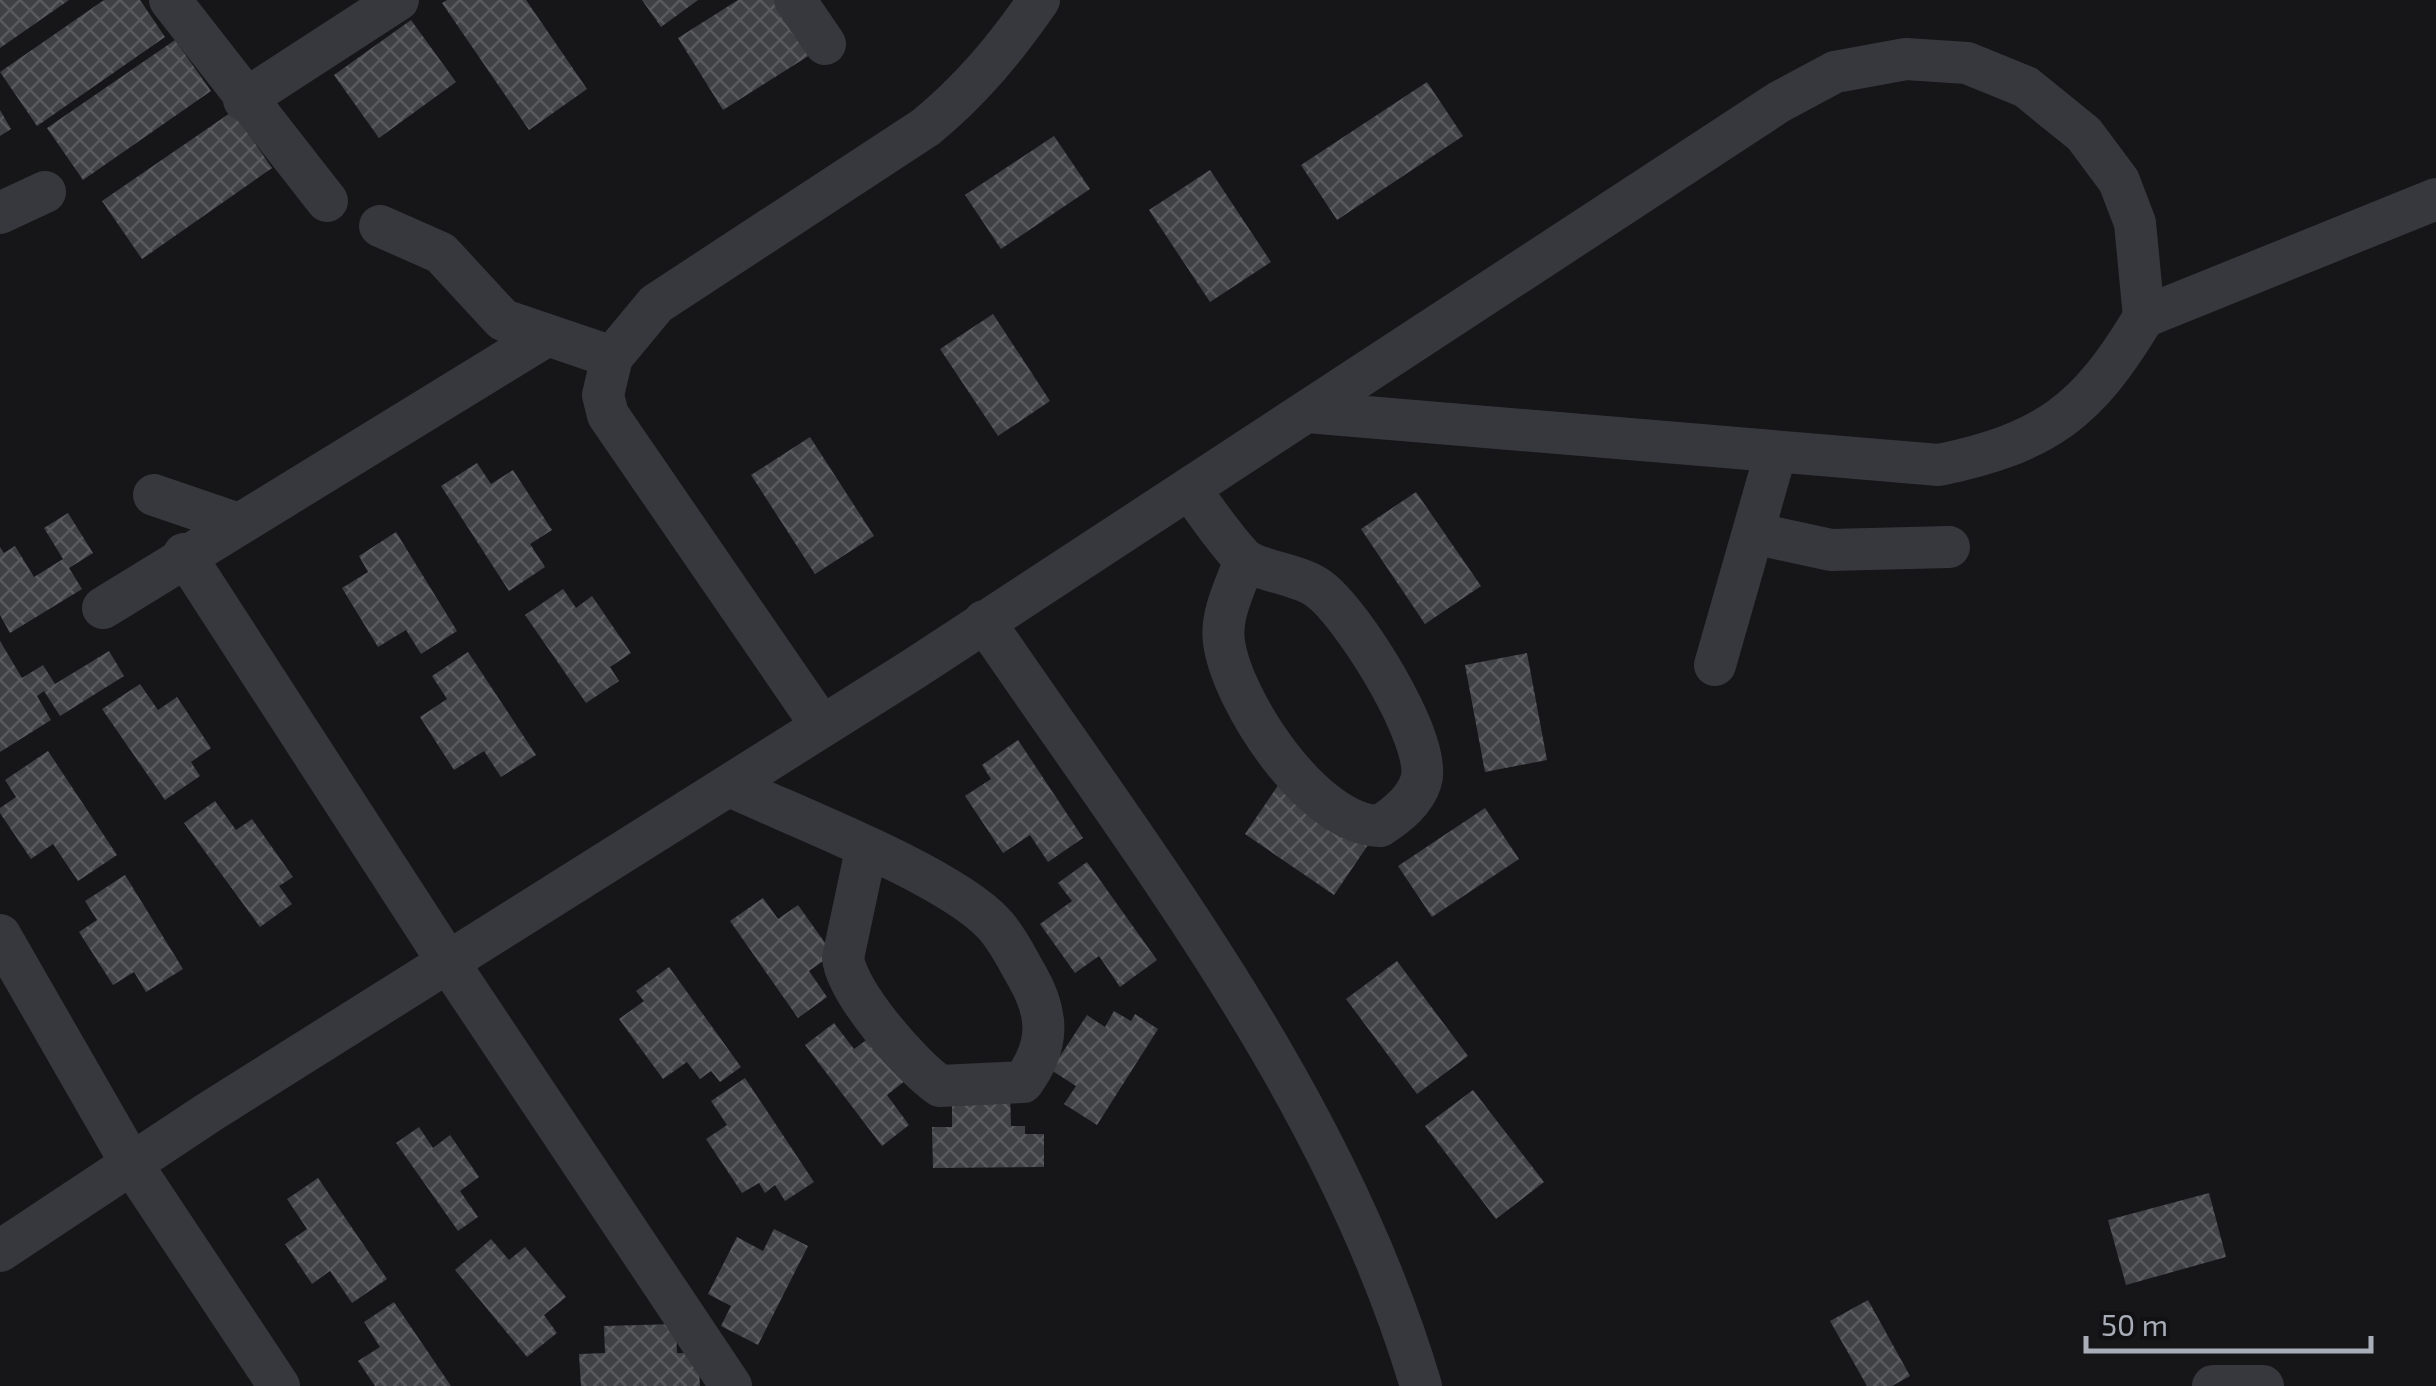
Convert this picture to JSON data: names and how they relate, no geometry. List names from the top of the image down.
{
  "scale_bar": "50 m"
}
